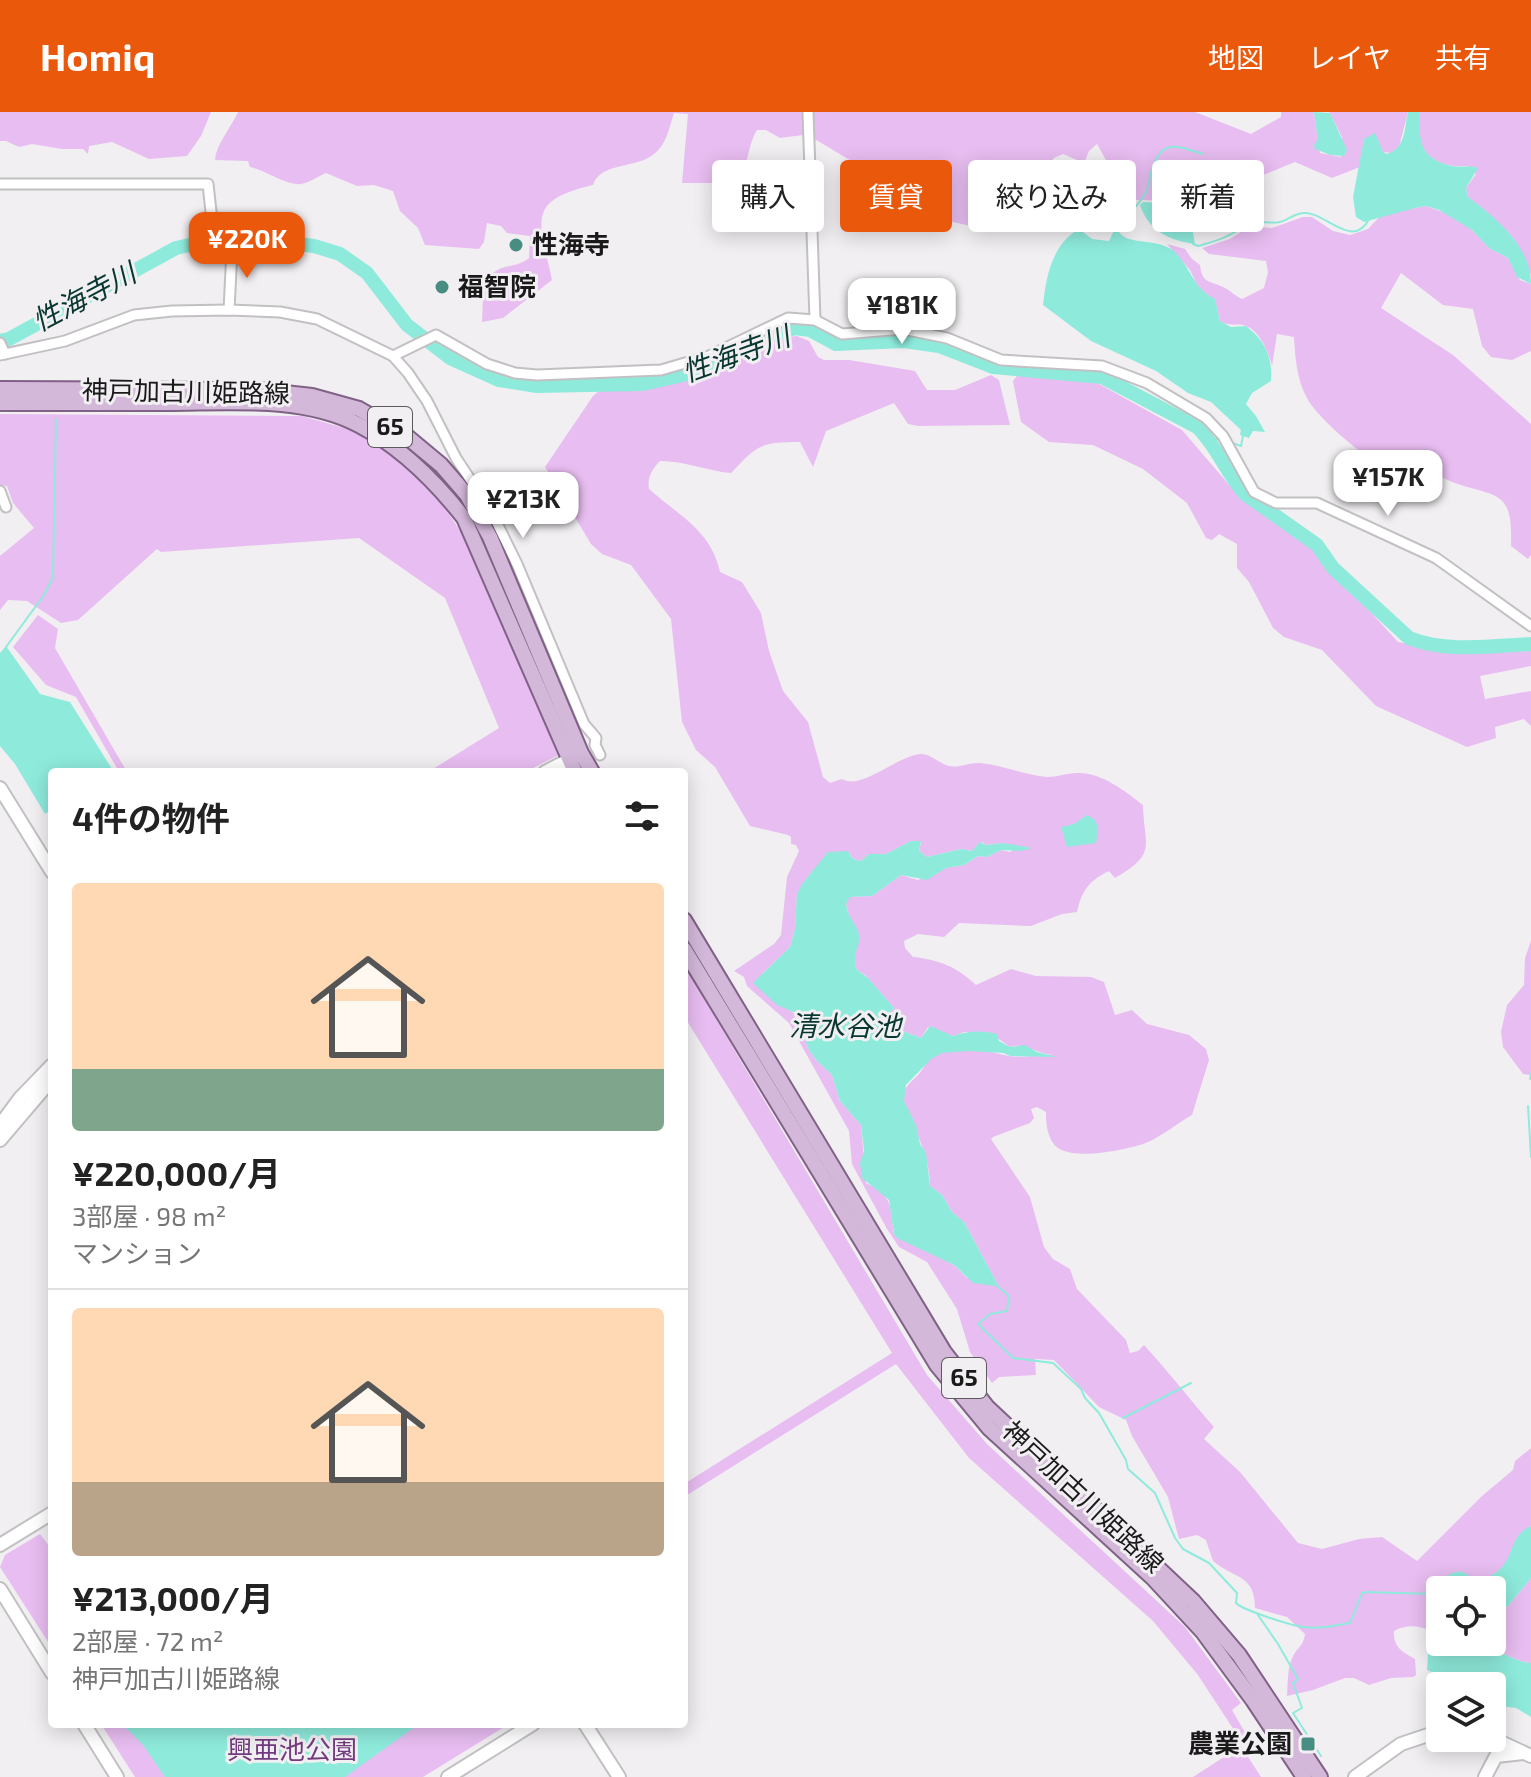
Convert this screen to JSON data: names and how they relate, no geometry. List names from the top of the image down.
{
  "streets": {
    "main road": ["神戸加古川姫路線", "65"]
  },
  "water": ["性海寺川", "清水谷池"],
  "parks": ["興亜池公園"],
  "places": {
    "other": ["性海寺", "福智院"],
    "transit": ["農業公園"]
  },
  "page": {
    "header": "Homiq",
    "nav": ["地図", "レイヤ", "共有"],
    "chip": [
      "購入",
      "賃貸",
      "絞り込み",
      "新着"
    ],
    "price": [
      "¥220K",
      "¥181K",
      "¥157K",
      "¥213K"
    ],
    "heading": "4件の物件",
    "list": [
      {
        "name": "¥220,000/月",
        "note": "3部屋 · 98 m² · マンション"
      },
      {
        "name": "¥213,000/月",
        "note": "2部屋 · 72 m² · 神戸加古川姫路線"
      }
    ]
  }
}
